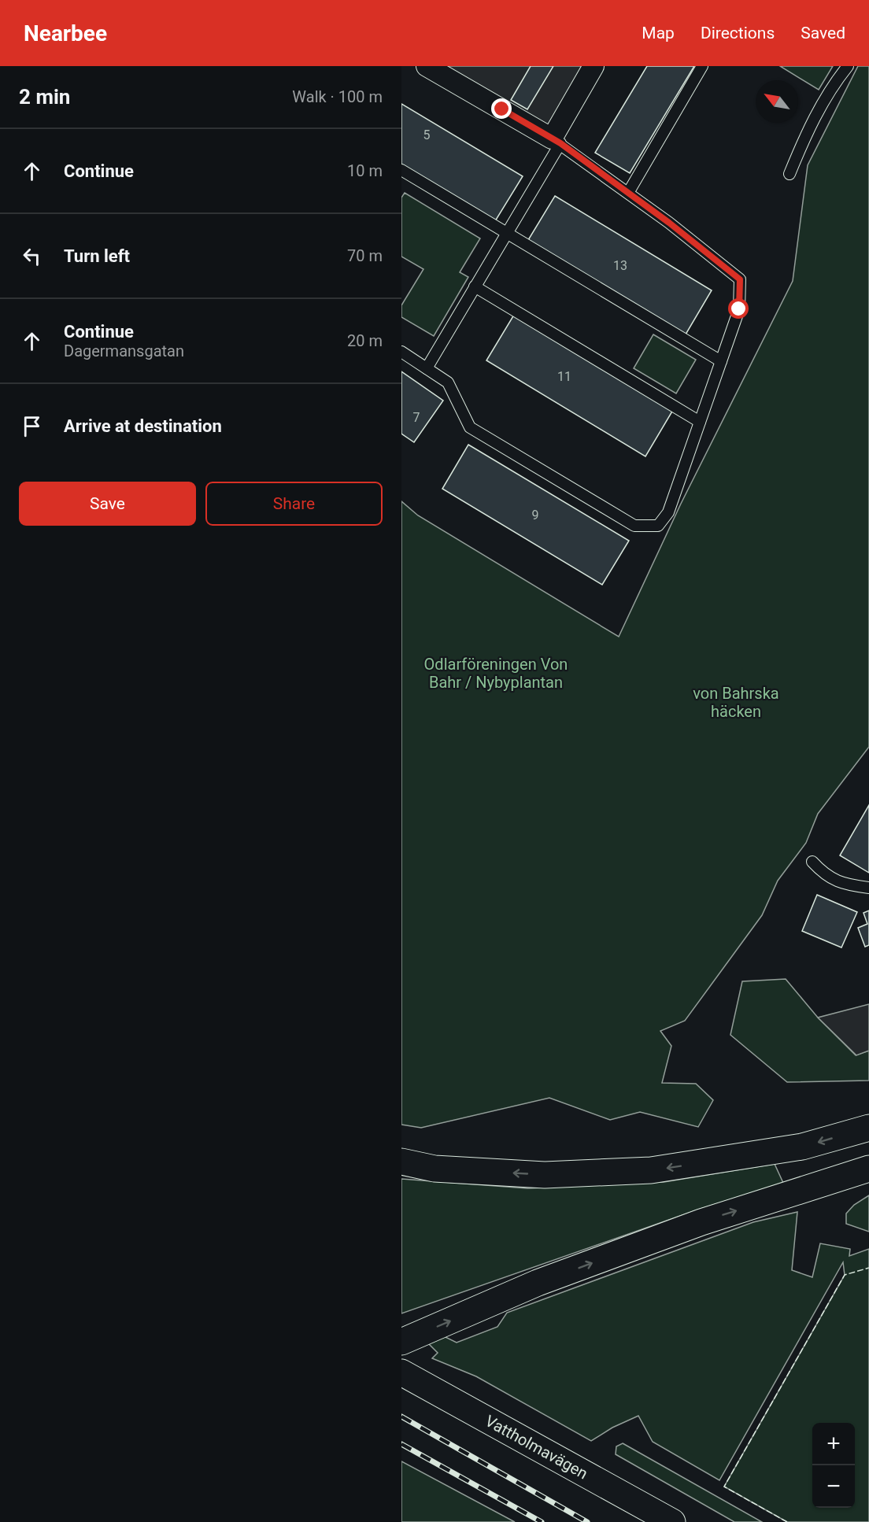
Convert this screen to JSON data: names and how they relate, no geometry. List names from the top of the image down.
{
  "streets": {
    "main road": ["Vattholmavägen"]
  },
  "parks": ["Odlarföreningen Von Bahr / Nybyplantan", "von Bahrska häcken"],
  "house_numbers": [
    "5",
    "13",
    "11",
    "7",
    "9"
  ],
  "north": "top left",
  "page": {
    "header": "Nearbee",
    "nav": ["Map", "Directions", "Saved"],
    "heading": ["2 min", "Walk · 100 m"],
    "list": [
      ["Continue", "10 m"],
      ["Turn left", "70 m"],
      ["Continue", "Dagermansgatan", "20 m"],
      "Arrive at destination"
    ],
    "buttons": ["Save", "Share"],
    "map_buttons": ["+", "−"]
  }
}
